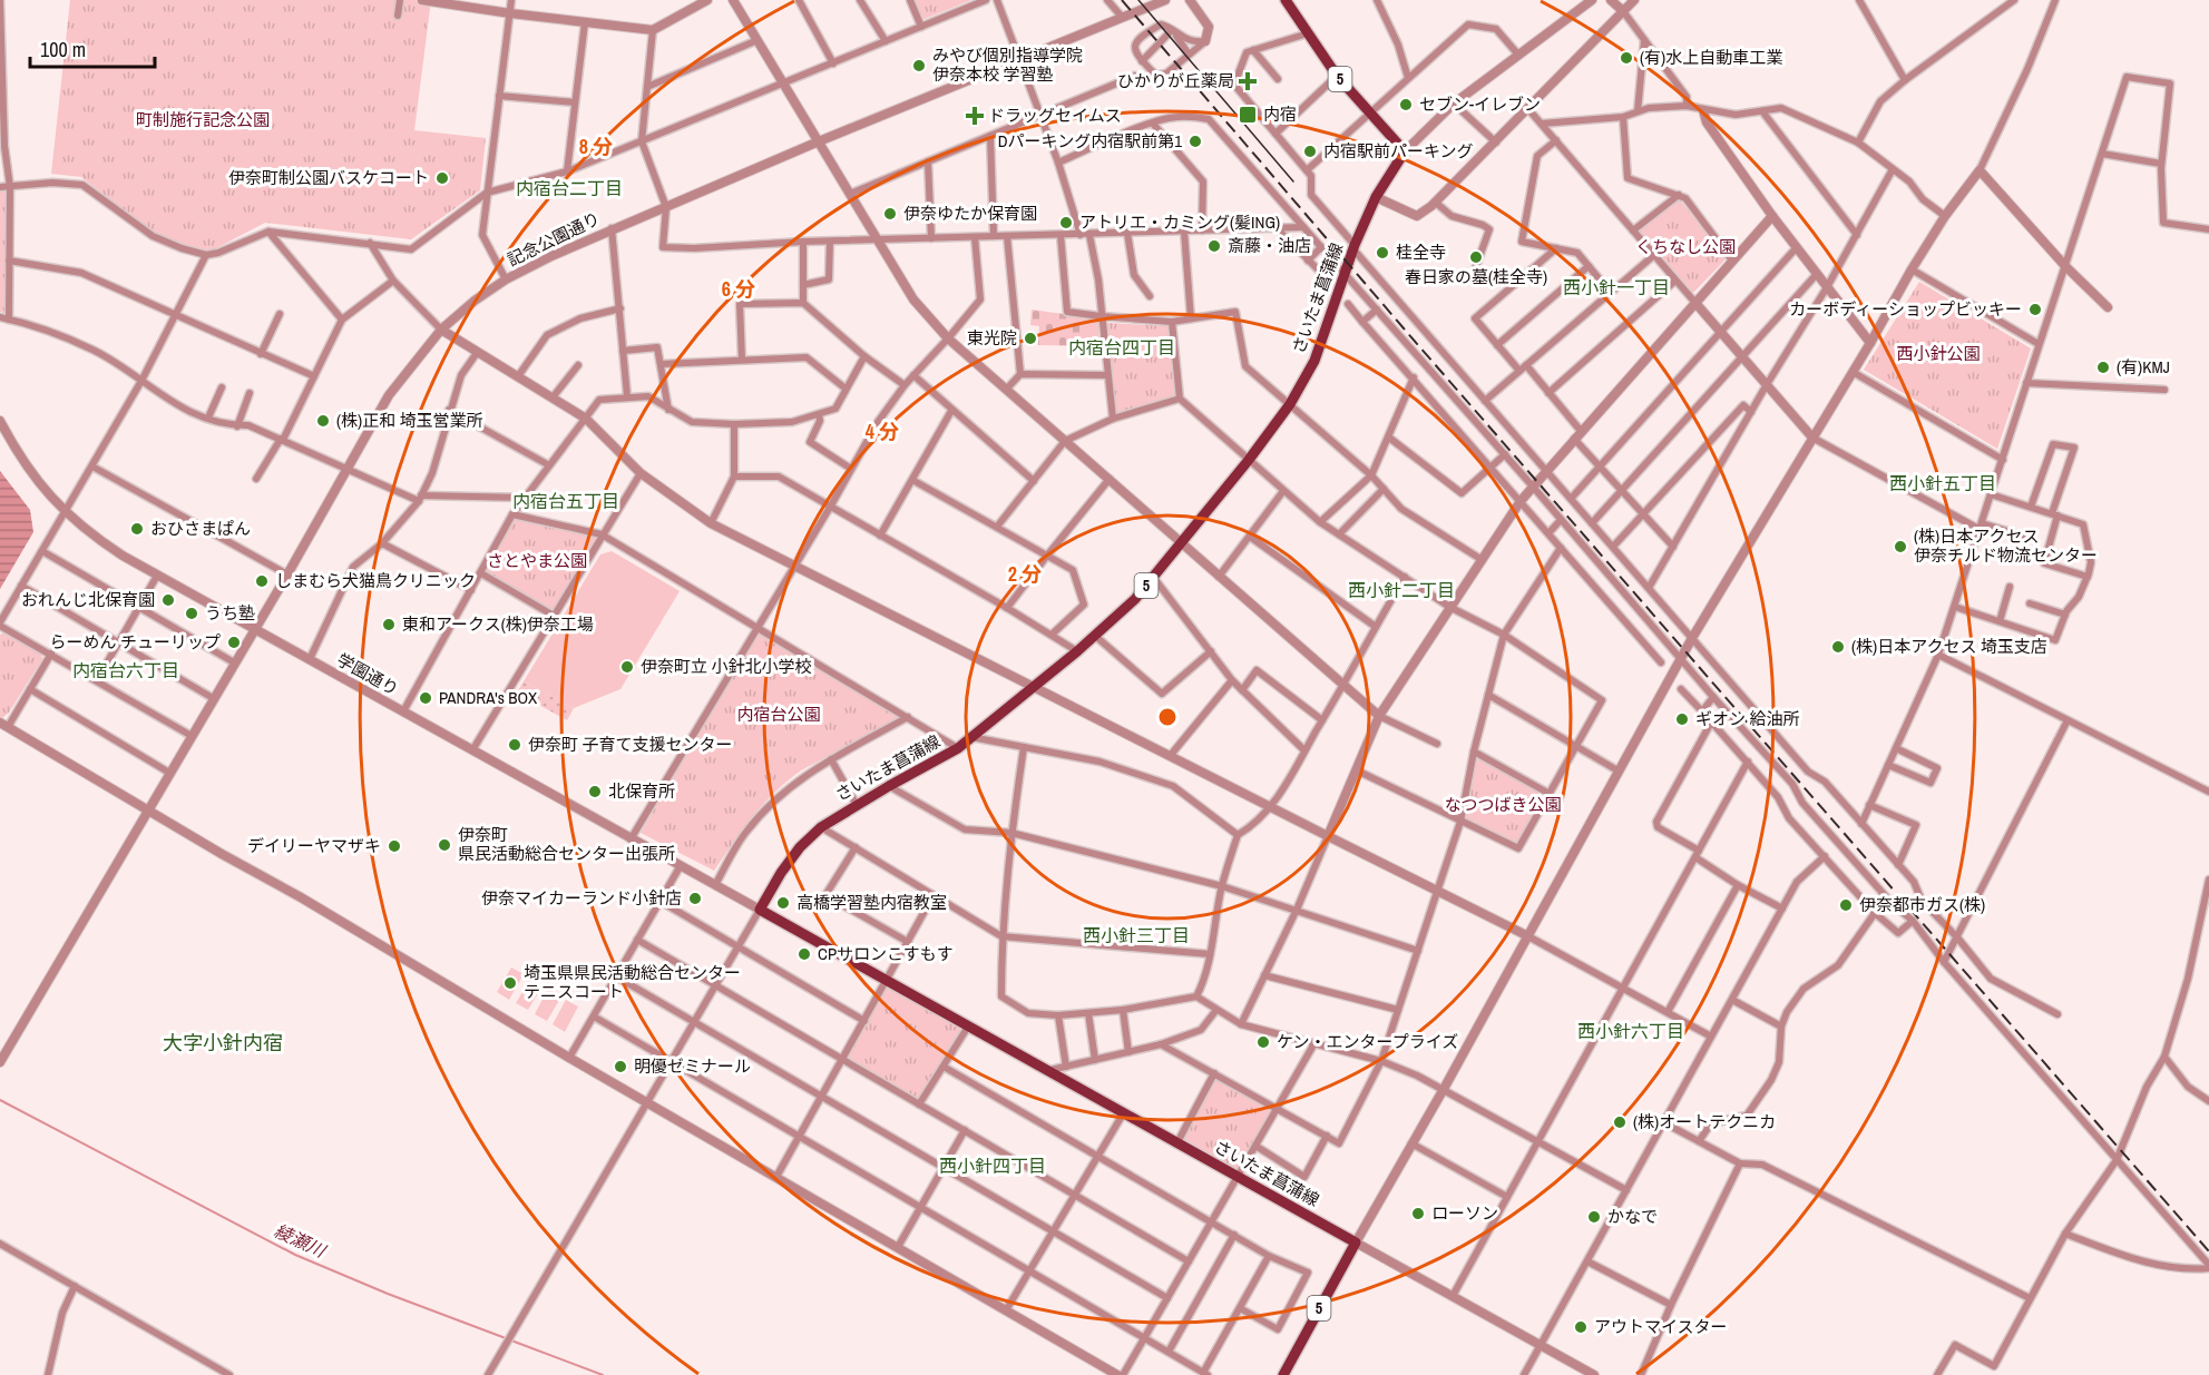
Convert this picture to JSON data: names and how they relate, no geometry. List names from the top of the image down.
{
  "streets": {
    "main road": ["5", "さいたま菖蒲線"],
    "street": ["記念公園通り", "学園通り"]
  },
  "crossings": [
    ["5", "さいたま菖蒲線"],
    ["記念公園通り", "学園通り"],
    ["さいたま菖蒲線", "学園通り"]
  ],
  "districts": [
    "内宿台二丁目",
    "西小針一丁目",
    "内宿台四丁目",
    "西小針五丁目",
    "内宿台五丁目",
    "西小針二丁目",
    "内宿台六丁目",
    "西小針三丁目",
    "西小針六丁目",
    "大字小針内宿",
    "西小針四丁目"
  ],
  "water": ["綾瀬川"],
  "parks": [
    "町制施行記念公園",
    "くちなし公園",
    "西小針公園",
    "さとやま公園",
    "内宿台公園",
    "なつつばき公園"
  ],
  "places": {
    "other": [
      "(有)水上自動車工業",
      "みやび個別指導学院 伊奈本校 学習塾",
      "セブン-イレブン",
      "Dパーキング内宿駅前第1",
      "内宿駅前パーキング",
      "伊奈町制公園バスケコート",
      "伊奈ゆたか保育園",
      "アトリエ・カミング(髪ING)",
      "斎藤・油店",
      "桂全寺",
      "春日家の墓(桂全寺)",
      "カーボディーショップビッキー",
      "東光院",
      "(有)KMJ",
      "(株)正和 埼玉営業所",
      "おひさまぱん",
      "(株)日本アクセス 伊奈チルド物流センター",
      "しまむら犬猫鳥クリニック",
      "おれんじ北保育園",
      "うち塾",
      "東和アークス(株)伊奈工場",
      "らーめん チューリップ",
      "(株)日本アクセス 埼玉支店",
      "伊奈町立 小針北小学校",
      "PANDRA's BOX",
      "ギオン 給油所",
      "伊奈町 子育て支援センター",
      "北保育所",
      "伊奈町 県民活動総合センター出張所",
      "デイリーヤマザキ",
      "伊奈マイカーランド小針店",
      "高橋学習塾内宿教室",
      "伊奈都市ガス(株)",
      "CPサロンこすもす",
      "埼玉県県民活動総合センター テニスコート",
      "ケン・エンタープライズ",
      "明優ゼミナール",
      "(株)オートテクニカ",
      "ローソン",
      "かなで",
      "アウトマイスター"
    ],
    "health": ["ひかりが丘薬局", "ドラッグセイムス"],
    "transit": ["内宿"]
  },
  "scale_bar": "100 m",
  "rings": [
    "8 分",
    "6 分",
    "4 分",
    "2 分"
  ]
}
